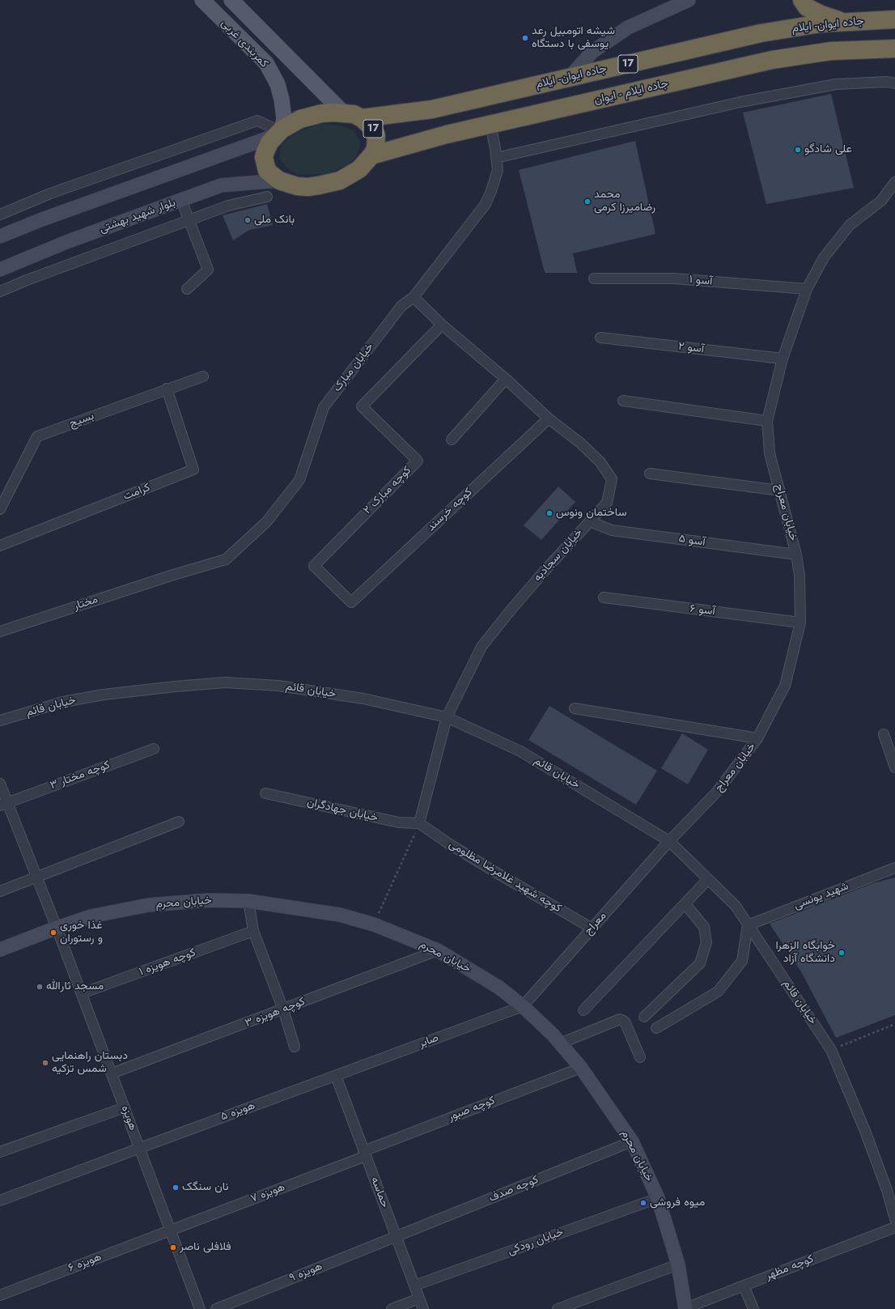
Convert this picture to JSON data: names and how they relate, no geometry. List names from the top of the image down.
{
  "streets": {
    "highway": ["جاده ایوان- ایلام", "17", "جاده ایلام - ایوان"],
    "main road": ["کمربندی غربی"],
    "street": [
      "بلوار شهید بهشتی",
      "آسو ۱",
      "آسو ۲",
      "خیابان مبارک",
      "بسیج",
      "کوچه مبارک ۲",
      "کرامت",
      "کوچه خرسند",
      "خیابان معراج",
      "آسو ۵",
      "خیابان سجادیه",
      "مختار",
      "آسو ۶",
      "خیابان قائم",
      "کوچه مختار ۳",
      "خیابان جهادگران",
      "کوچه شهید غلامرضا مظلومی",
      "شهید یونسی",
      "خیابان محرم",
      "معراج",
      "کوچه هویزه ۱",
      "کوچه هویزه ۳",
      "صابر",
      "کوچه صبور",
      "هویزه ۵",
      "هویزه",
      "کوچه صدف",
      "حماسه",
      "هویزه ۷",
      "خیابان رودکی",
      "هویزه ۶",
      "کوچه مظهر",
      "هویزه ۹"
    ]
  },
  "crossings": [
    ["جاده ایوان- ایلام", "کمربندی غربی"],
    ["جاده ایوان- ایلام", "17"],
    ["جاده ایوان- ایلام", "جاده ایلام - ایوان"],
    ["جاده ایوان- ایلام", "بلوار شهید بهشتی"],
    ["کمربندی غربی", "17"],
    ["کمربندی غربی", "جاده ایلام - ایوان"],
    ["کمربندی غربی", "بلوار شهید بهشتی"],
    ["17", "جاده ایلام - ایوان"],
    ["17", "بلوار شهید بهشتی"],
    ["جاده ایلام - ایوان", "بلوار شهید بهشتی"],
    ["جاده ایلام - ایوان", "خیابان مبارک"],
    ["آسو ۱", "خیابان معراج"],
    ["آسو ۲", "خیابان معراج"],
    ["خیابان مبارک", "خیابان سجادیه"],
    ["خیابان مبارک", "مختار"],
    ["بسیج", "کرامت"],
    ["کوچه مبارک ۲", "کوچه خرسند"],
    ["کوچه مبارک ۲", "خیابان سجادیه"],
    ["کوچه خرسند", "خیابان سجادیه"],
    ["خیابان معراج", "آسو ۵"],
    ["خیابان معراج", "آسو ۶"],
    ["خیابان معراج", "خیابان قائم"],
    ["خیابان معراج", "معراج"],
    ["آسو ۵", "خیابان سجادیه"],
    ["خیابان سجادیه", "خیابان قائم"],
    ["خیابان سجادیه", "خیابان جهادگران"],
    ["خیابان سجادیه", "کوچه شهید غلامرضا مظلومی"],
    ["خیابان قائم", "شهید یونسی"],
    ["خیابان قائم", "معراج"],
    ["کوچه مختار ۳", "هویزه"],
    ["خیابان جهادگران", "کوچه شهید غلامرضا مظلومی"],
    ["کوچه شهید غلامرضا مظلومی", "معراج"],
    ["خیابان محرم", "معراج"],
    ["خیابان محرم", "کوچه هویزه ۳"],
    ["خیابان محرم", "صابر"],
    ["خیابان محرم", "کوچه صبور"],
    ["خیابان محرم", "هویزه"],
    ["خیابان محرم", "کوچه صدف"],
    ["خیابان محرم", "خیابان رودکی"],
    ["خیابان محرم", "کوچه مظهر"],
    ["معراج", "صابر"],
    ["کوچه هویزه ۱", "هویزه"],
    ["کوچه هویزه ۳", "هویزه"],
    ["صابر", "هویزه ۵"],
    ["صابر", "حماسه"],
    ["کوچه صبور", "حماسه"],
    ["کوچه صبور", "هویزه ۷"],
    ["هویزه ۵", "هویزه"],
    ["هویزه ۵", "حماسه"],
    ["هویزه", "هویزه ۷"],
    ["هویزه", "هویزه ۶"],
    ["کوچه صدف", "حماسه"],
    ["کوچه صدف", "هویزه ۹"],
    ["حماسه", "هویزه ۷"],
    ["حماسه", "خیابان رودکی"],
    ["حماسه", "هویزه ۹"],
    ["هویزه ۷", "هویزه ۶"]
  ],
  "places": [
    "شیشه اتومبیل رعد یوسفی با دستگاه",
    "علی شادگو",
    "محمد رضامیرزا کرمی",
    "بانک ملی",
    "ساختمان ونوس",
    "غذا خوری و رستوران",
    "خوابگاه الزهرا دانشگاه آزاد",
    "مسجد ثارالله",
    "دبستان راهنمایی شمس تزکیه",
    "نان سنگک",
    "میوه فروشی",
    "فلافلی ناصر"
  ]
}
